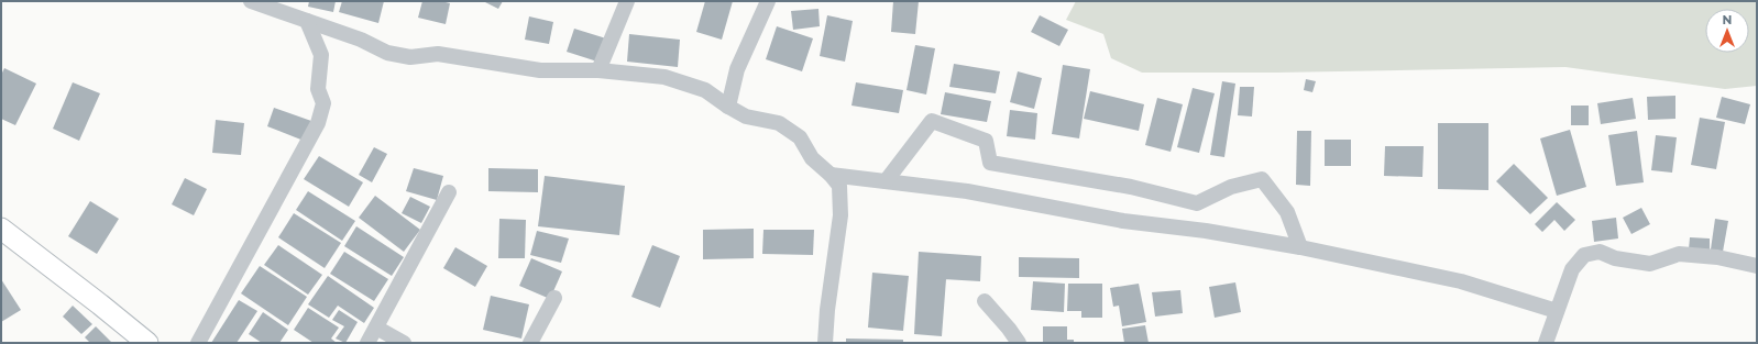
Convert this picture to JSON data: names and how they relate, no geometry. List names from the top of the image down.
{
  "north": "top"
}
